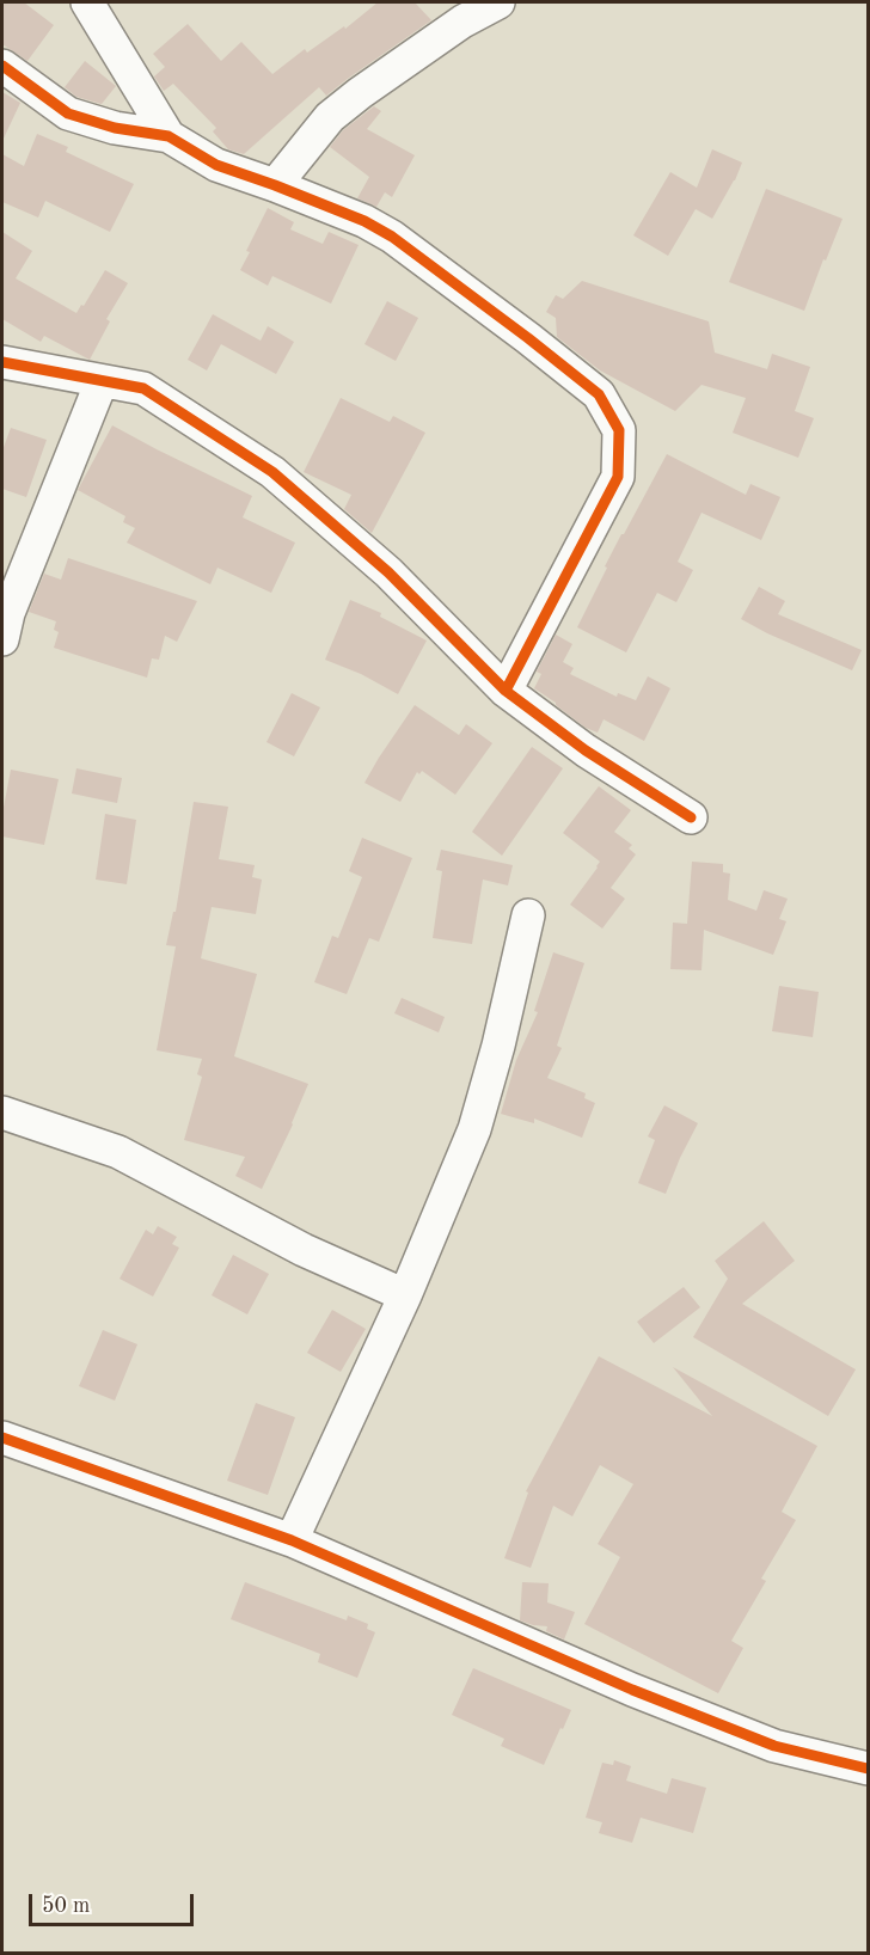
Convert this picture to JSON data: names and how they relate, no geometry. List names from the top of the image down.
{
  "scale_bar": "50 m"
}
